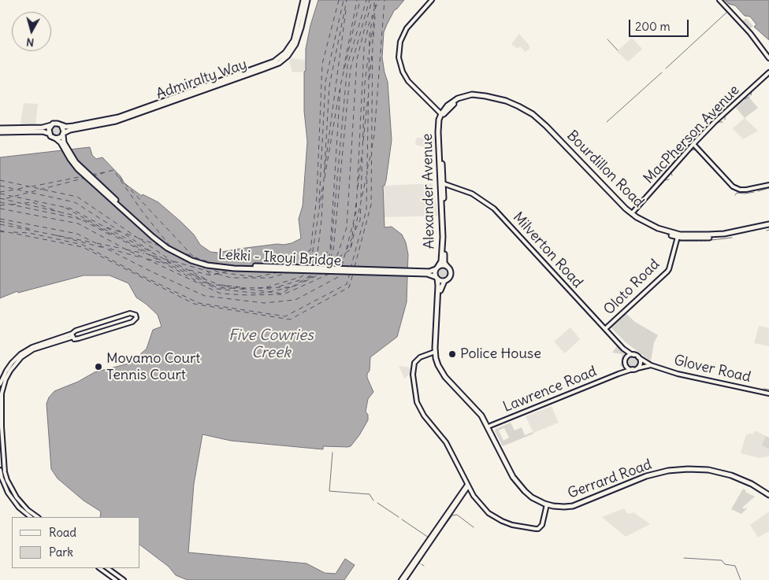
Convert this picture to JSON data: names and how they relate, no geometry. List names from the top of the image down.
{
  "streets": {
    "main road": [
      "Admiralty Way",
      "Bourdillon Road",
      "Alexander Avenue",
      "Lekki - Ikoyi Bridge",
      "Gerrard Road"
    ],
    "street": [
      "MacPherson Avenue",
      "Milverton Road",
      "Oloto Road",
      "Glover Road",
      "Lawrence Road"
    ]
  },
  "crossings": [
    ["MacPherson Avenue", "Bourdillon Road"],
    ["Bourdillon Road", "Alexander Avenue"],
    ["Bourdillon Road", "Oloto Road"],
    ["Alexander Avenue", "Milverton Road"],
    ["Milverton Road", "Oloto Road"],
    ["Milverton Road", "Glover Road"],
    ["Milverton Road", "Lawrence Road"],
    ["Glover Road", "Lawrence Road"]
  ],
  "water": ["Five Cowries Creek"],
  "places": ["Police House", "Movamo Court Tennis Court"],
  "legend": ["Road", "Park"],
  "scale_bar": "200 m",
  "north": "bottom"
}
